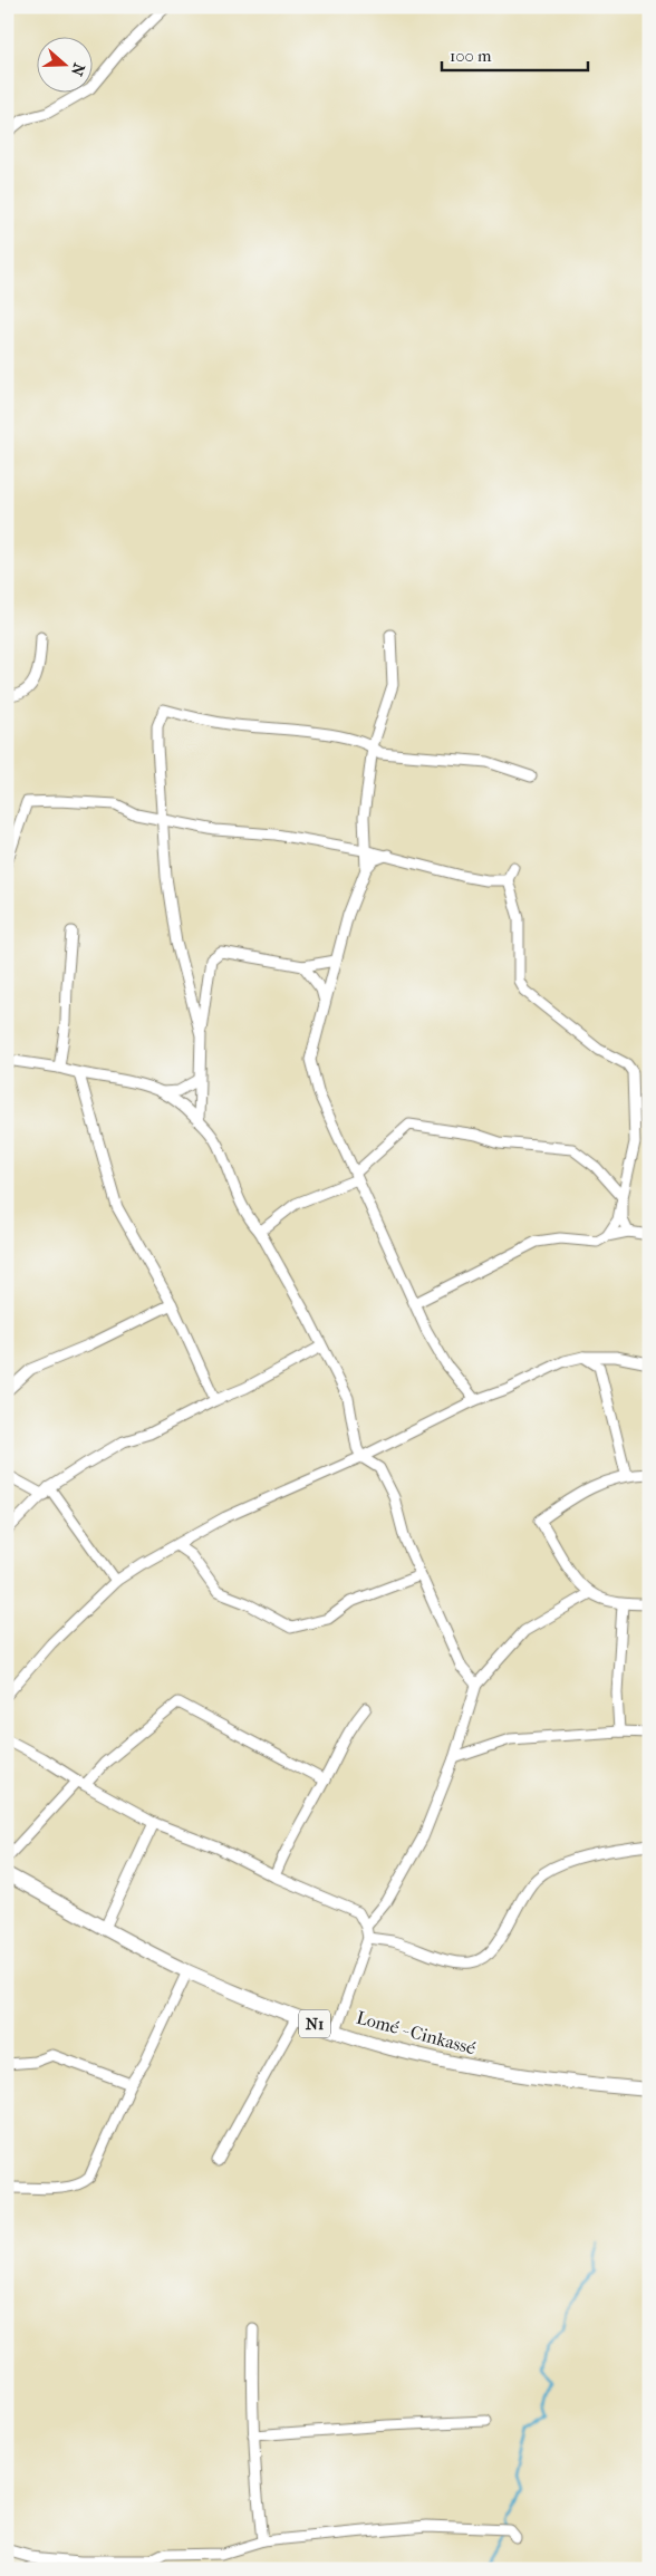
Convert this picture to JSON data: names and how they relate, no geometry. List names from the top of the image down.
{
  "streets": {
    "highway": ["N1", "Lomé - Cinkassé"]
  },
  "scale_bar": "100 m",
  "north": "right"
}
